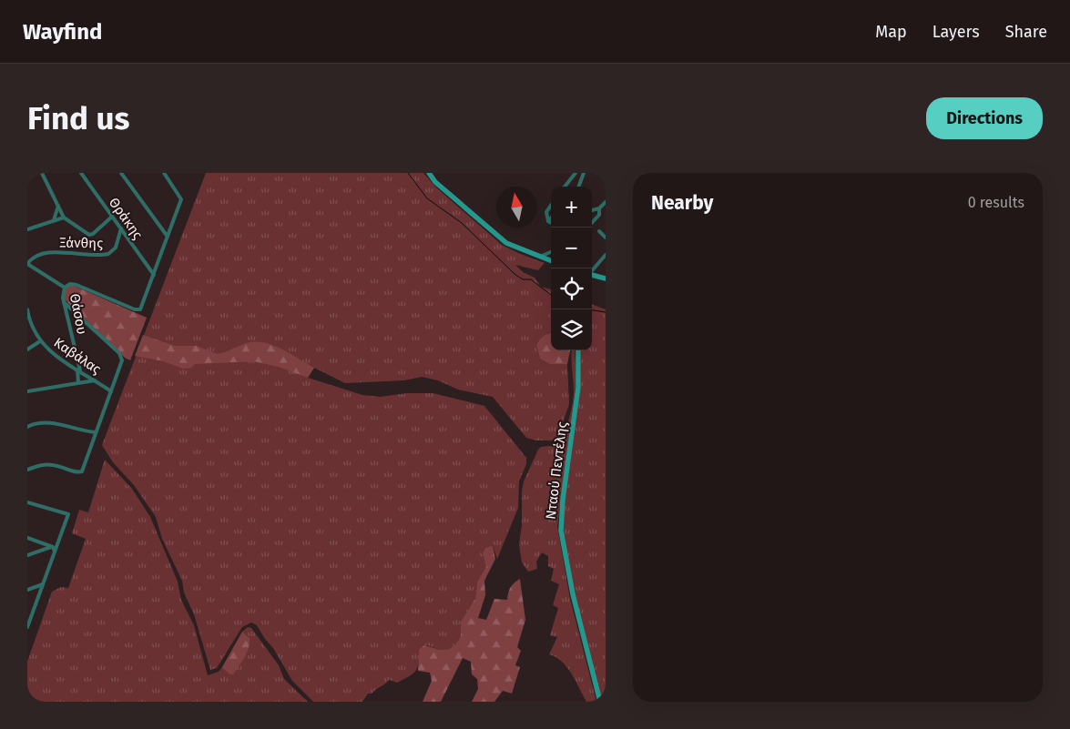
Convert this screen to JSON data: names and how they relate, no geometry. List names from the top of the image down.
{
  "streets": {
    "street": [
      "Θράκης",
      "Ξάνθης",
      "Θάσου",
      "Καβάλας",
      "Νταού Πεντέλης"
    ]
  },
  "crossings": [
    ["Θράκης", "Ξάνθης"],
    ["Θάσου", "Καβάλας"]
  ],
  "north": "top",
  "page": {
    "header": "Wayfind",
    "nav": ["Map", "Layers", "Share"],
    "buttons": "Directions",
    "title": "Find us",
    "heading": ["Nearby", "0 results"],
    "map_buttons": ["+", "−"]
  }
}
